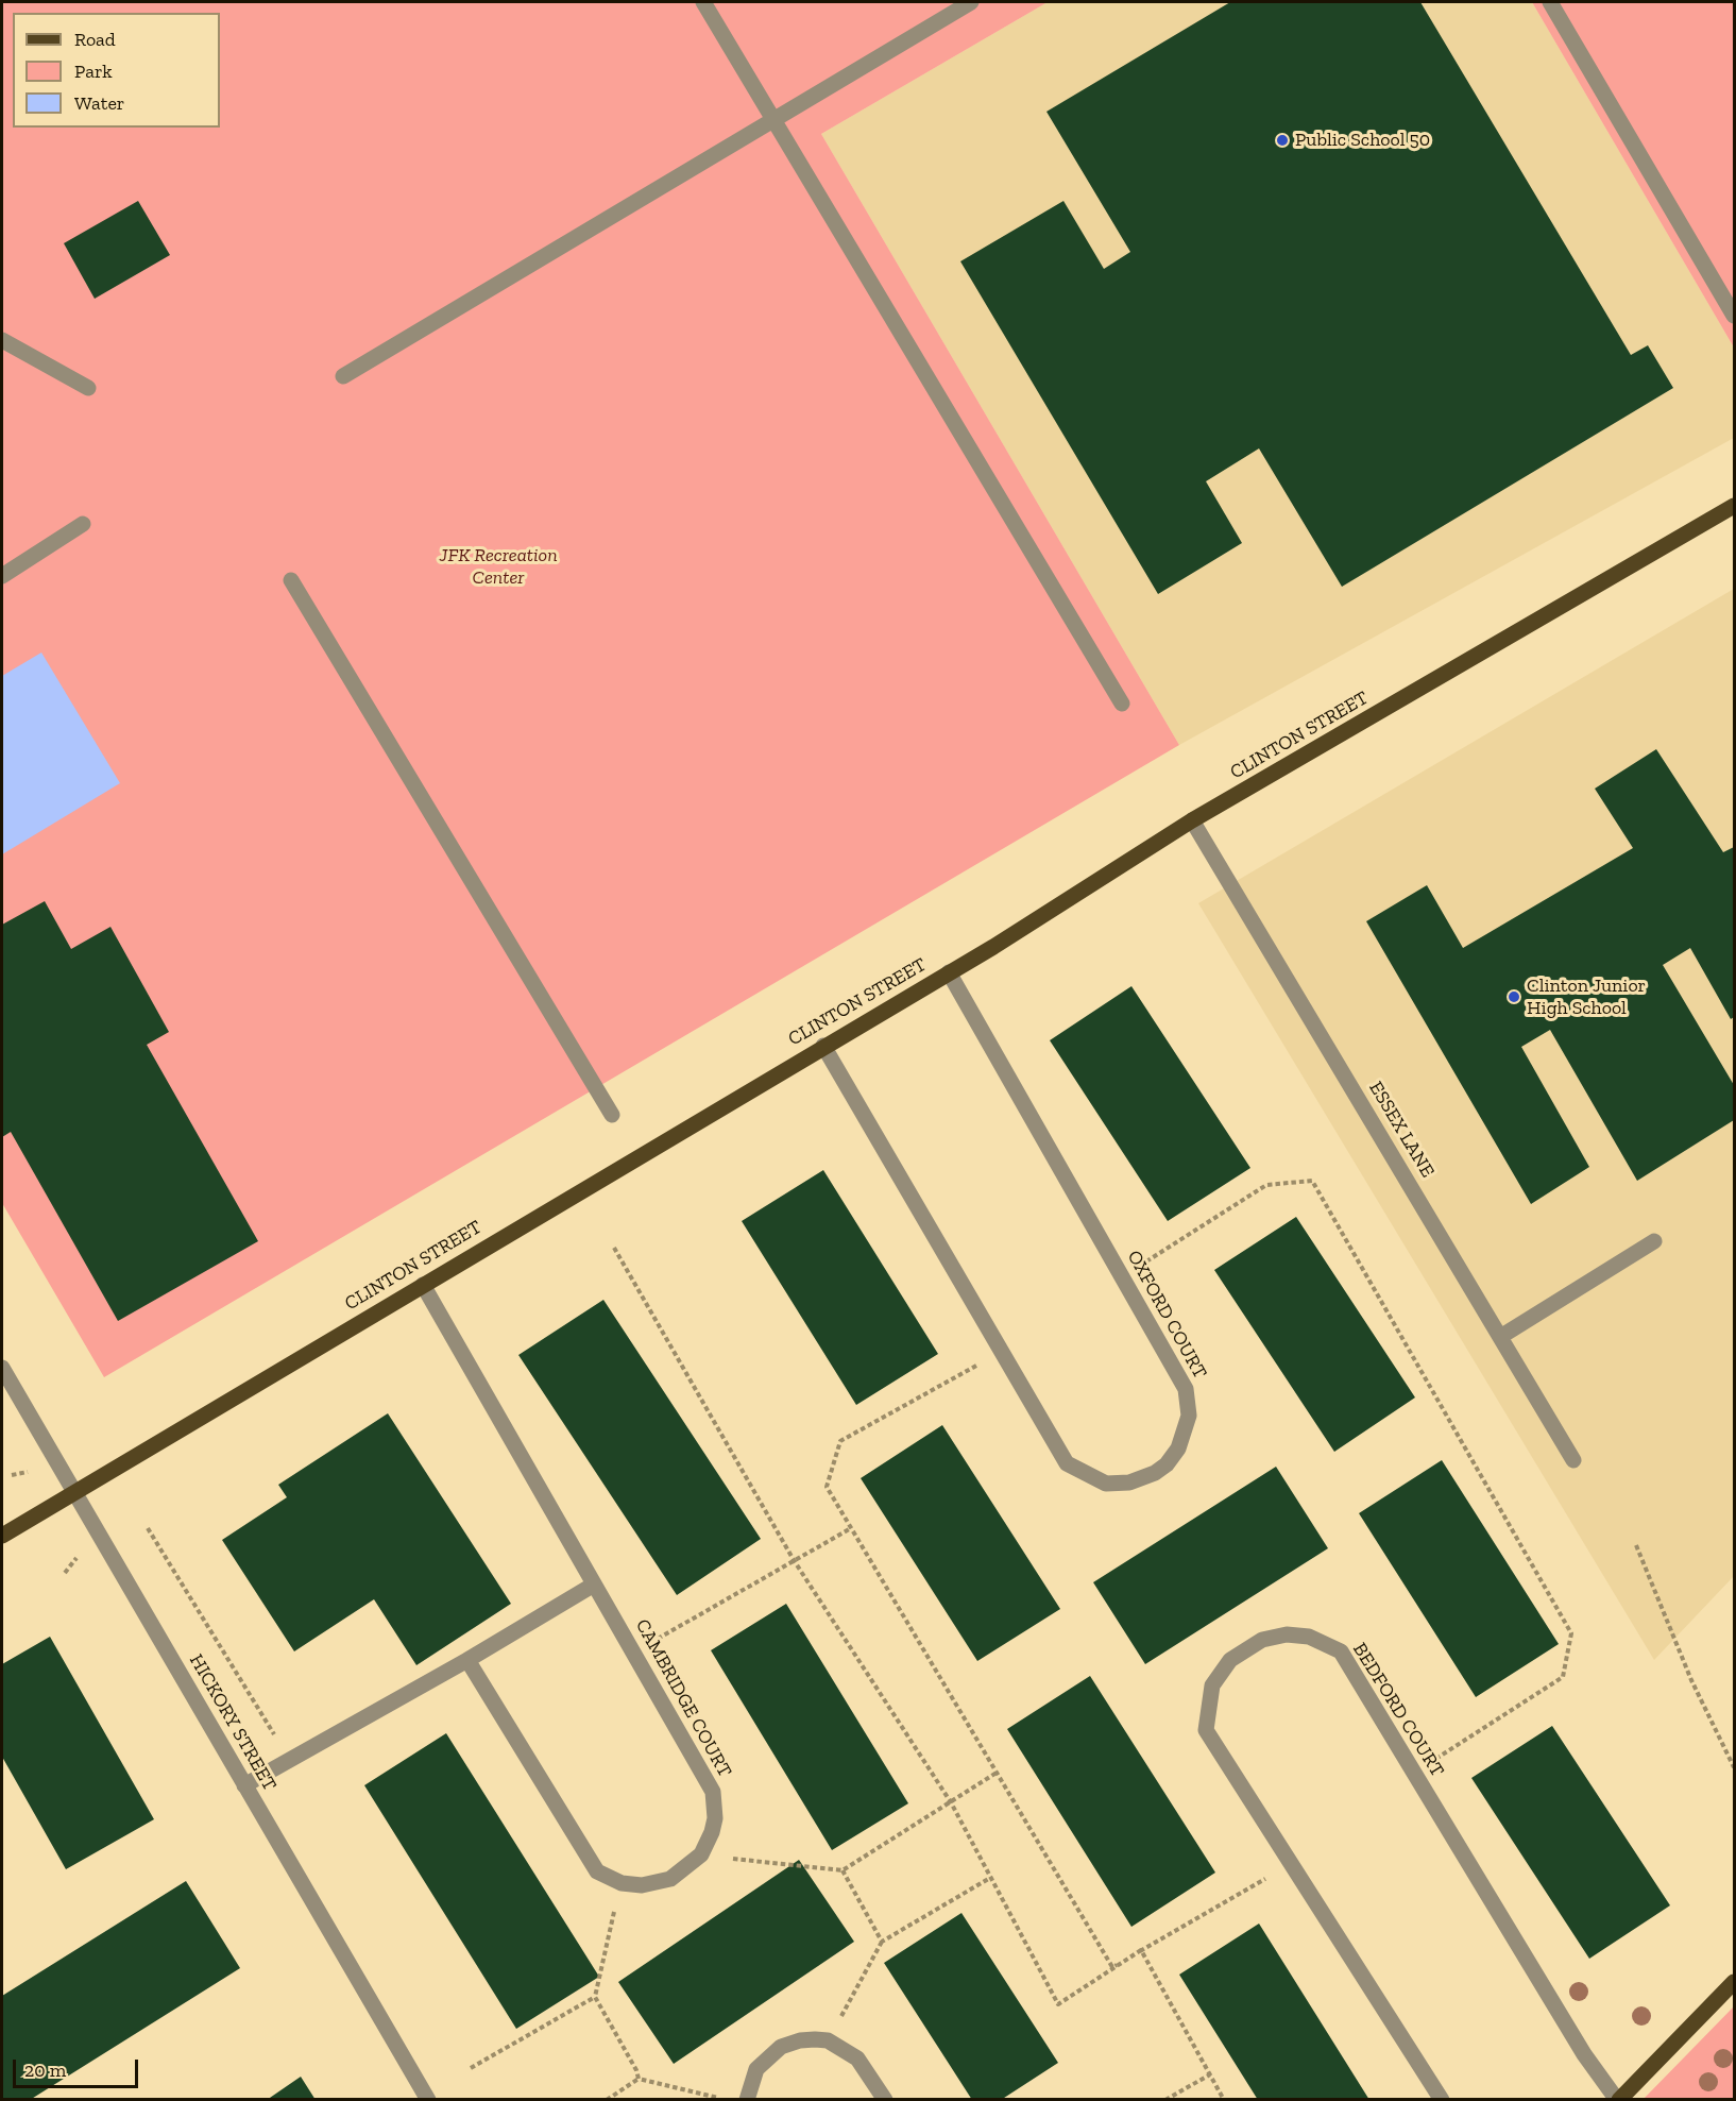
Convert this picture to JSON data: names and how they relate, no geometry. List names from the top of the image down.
{
  "streets": {
    "main road": ["CLINTON STREET"],
    "street": [
      "ESSEX LANE",
      "OXFORD COURT",
      "CAMBRIDGE COURT",
      "BEDFORD COURT",
      "HICKORY STREET"
    ]
  },
  "crossings": [
    ["CLINTON STREET", "ESSEX LANE"],
    ["CLINTON STREET", "OXFORD COURT"],
    ["CLINTON STREET", "CAMBRIDGE COURT"],
    ["CLINTON STREET", "HICKORY STREET"]
  ],
  "parks": ["JFK Recreation Center"],
  "places": ["Public School 50", "Clinton Junior High School"],
  "legend": ["Road", "Park", "Water"],
  "scale_bar": "20 m"
}
